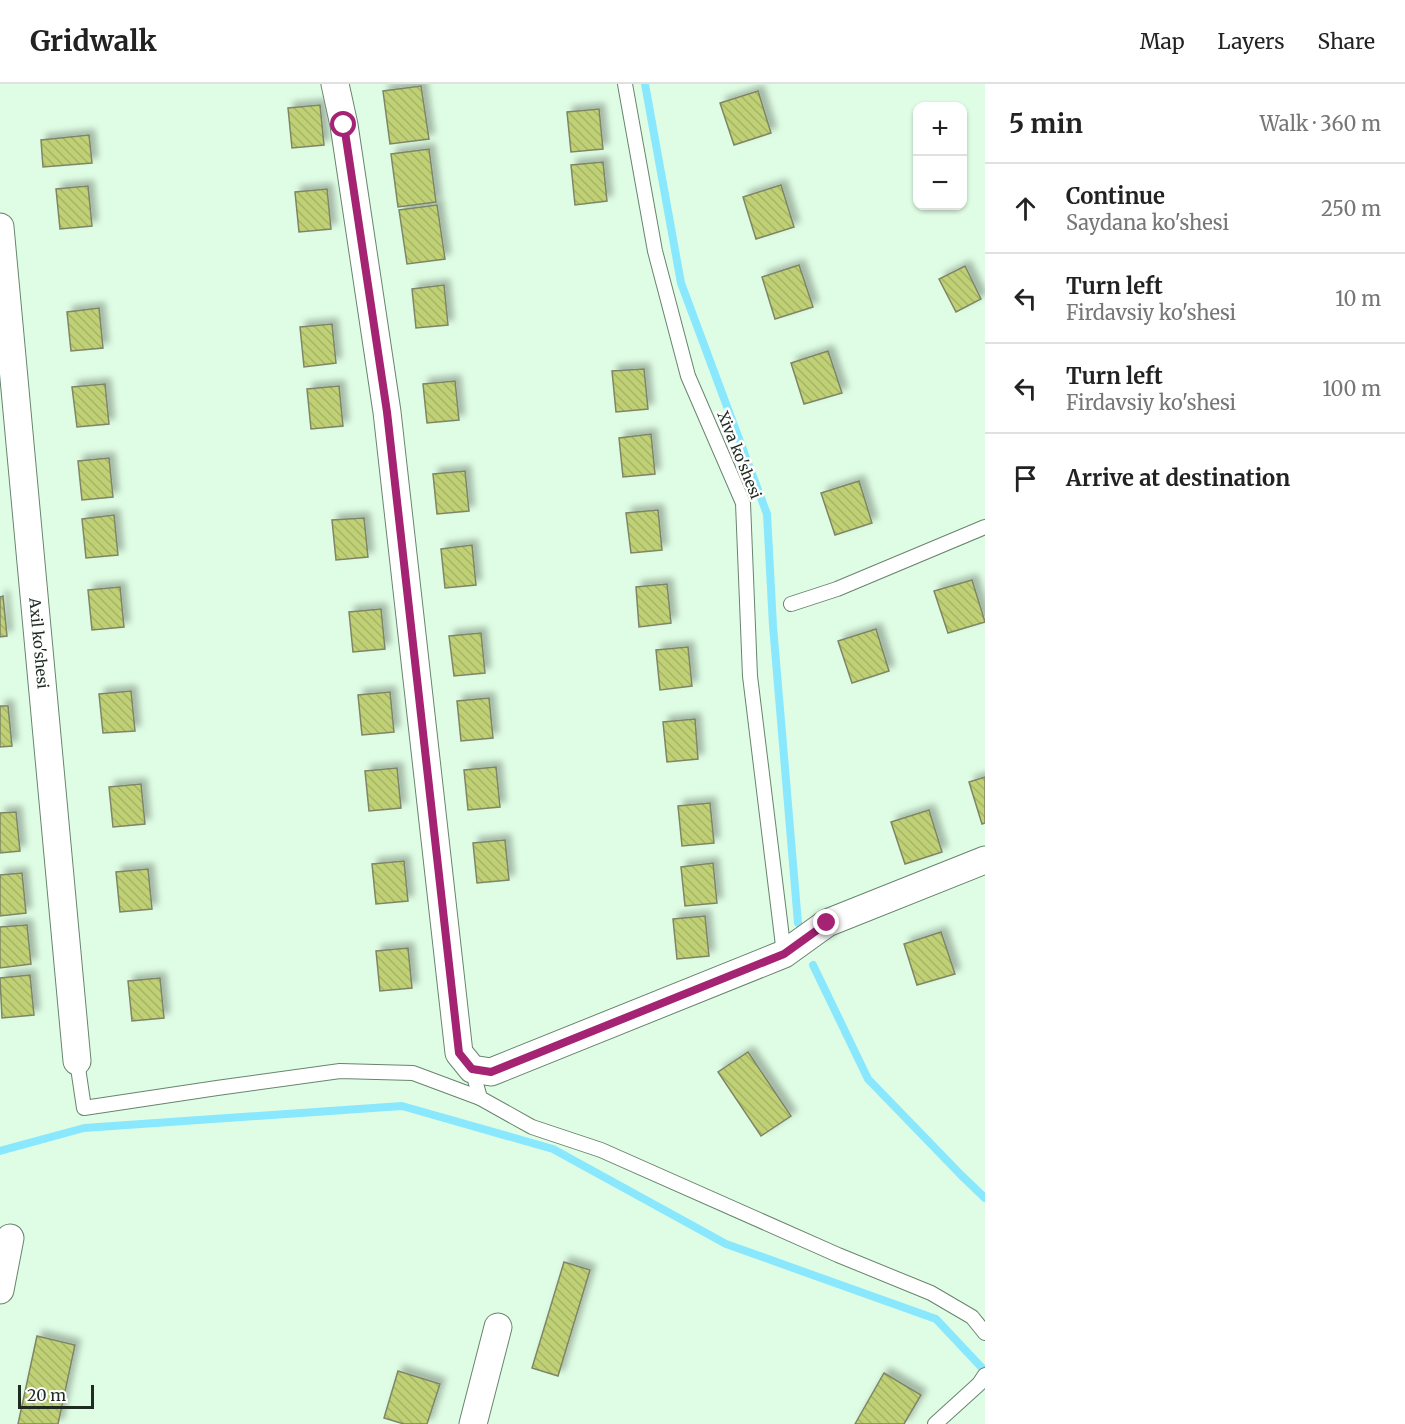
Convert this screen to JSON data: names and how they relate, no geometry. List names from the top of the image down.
{
  "streets": {
    "street": ["Axil ko'shesi"],
    "lane": ["Xiva ko'shesi"]
  },
  "scale_bar": "20 m",
  "page": {
    "header": "Gridwalk",
    "nav": ["Map", "Layers", "Share"],
    "heading": ["5 min", "Walk · 360 m"],
    "map_buttons": ["+", "−"],
    "list": [
      ["Continue", "Saydana ko'shesi", "250 m"],
      ["Turn left", "Firdavsiy ko'shesi", "10 m"],
      ["Turn left", "Firdavsiy ko'shesi", "100 m"],
      "Arrive at destination"
    ],
    "scale": "20 m"
  }
}
